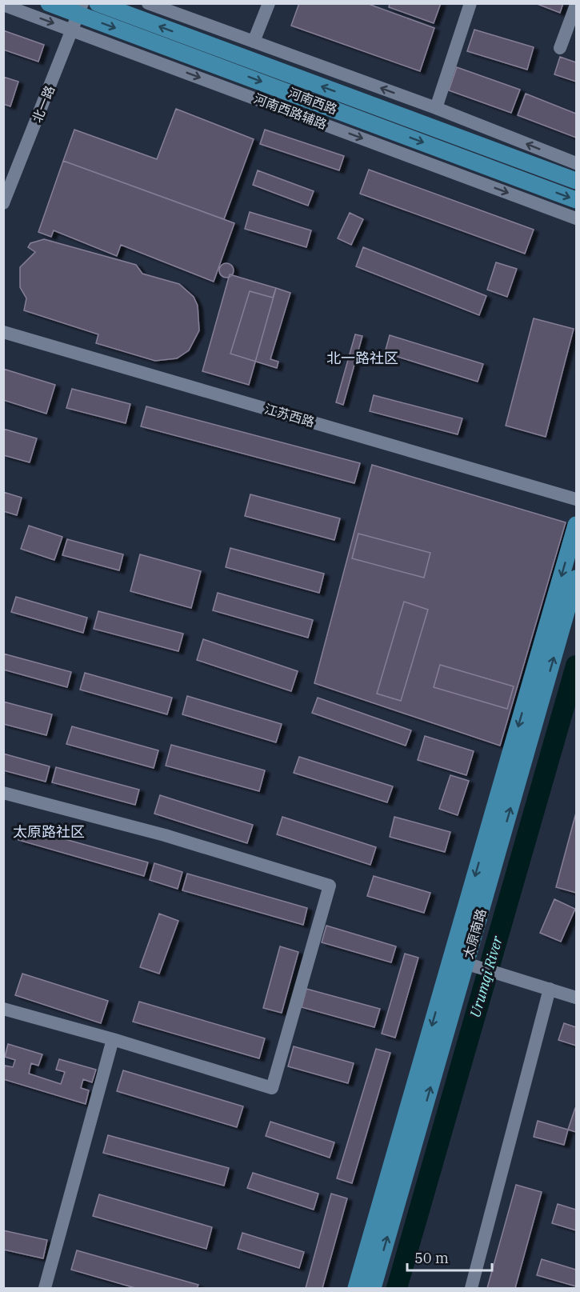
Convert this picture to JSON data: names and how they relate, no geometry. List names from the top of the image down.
{
  "streets": {
    "main road": ["河南西路", "太原南路"],
    "street": ["北一路", "河南西路辅路", "江苏西路"]
  },
  "crossings": [
    ["河南西路", "北一路"],
    ["河南西路", "河南西路辅路"],
    ["北一路", "河南西路辅路"]
  ],
  "districts": ["北一路社区", "太原路社区"],
  "water": ["Urumqi River"],
  "scale_bar": "50 m"
}
